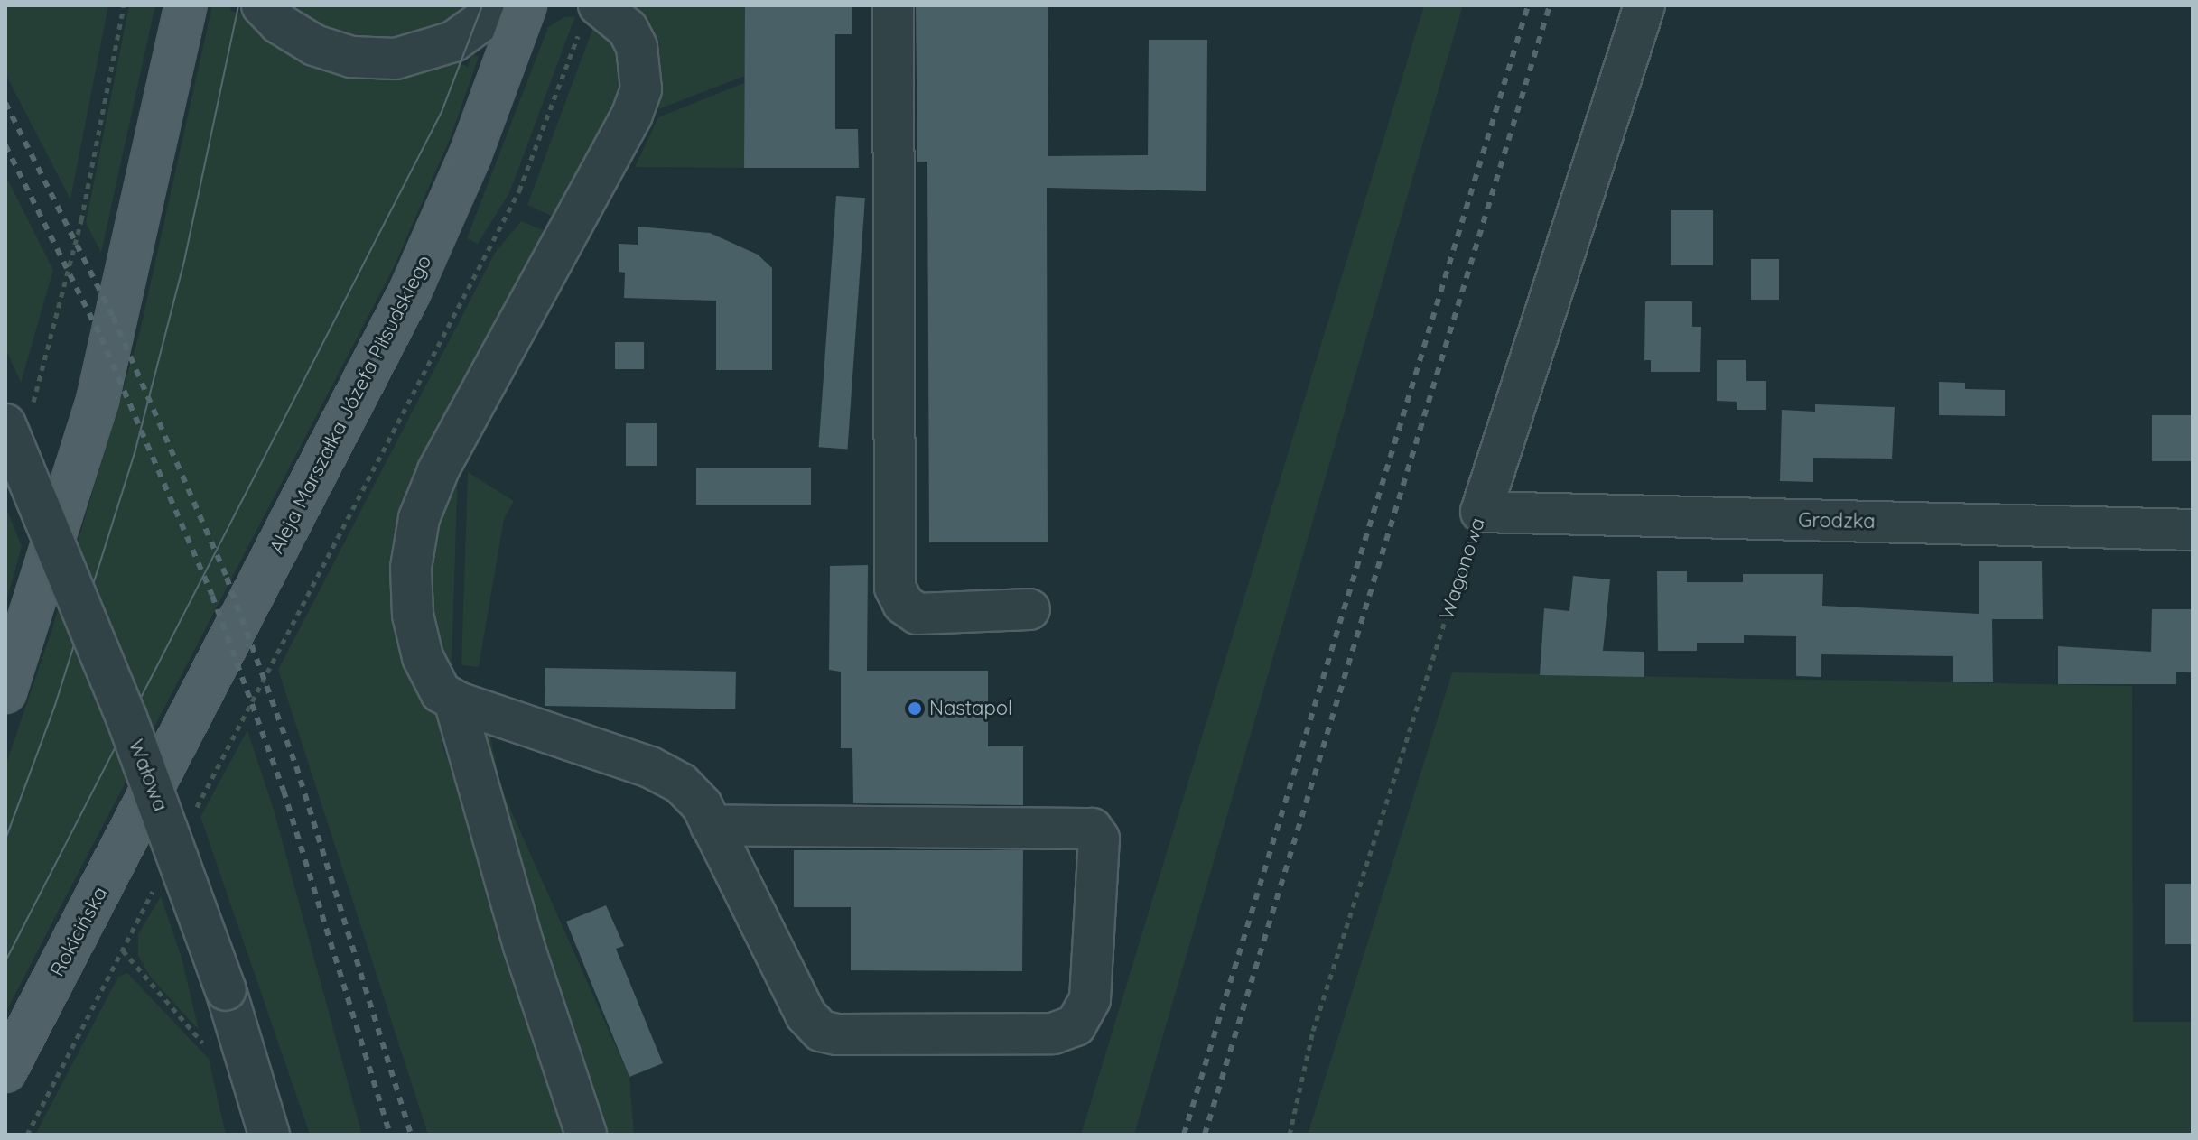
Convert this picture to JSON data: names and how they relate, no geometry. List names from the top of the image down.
{
  "streets": {
    "main road": ["Aleja Marszałka Józefa Piłsudskiego", "Rokicińska"],
    "street": ["Grodzka", "Wagonowa", "Wałowa"]
  },
  "crossings": [
    ["Aleja Marszałka Józefa Piłsudskiego", "Rokicińska"],
    ["Grodzka", "Wagonowa"]
  ],
  "places": ["Nastapol"]
}
